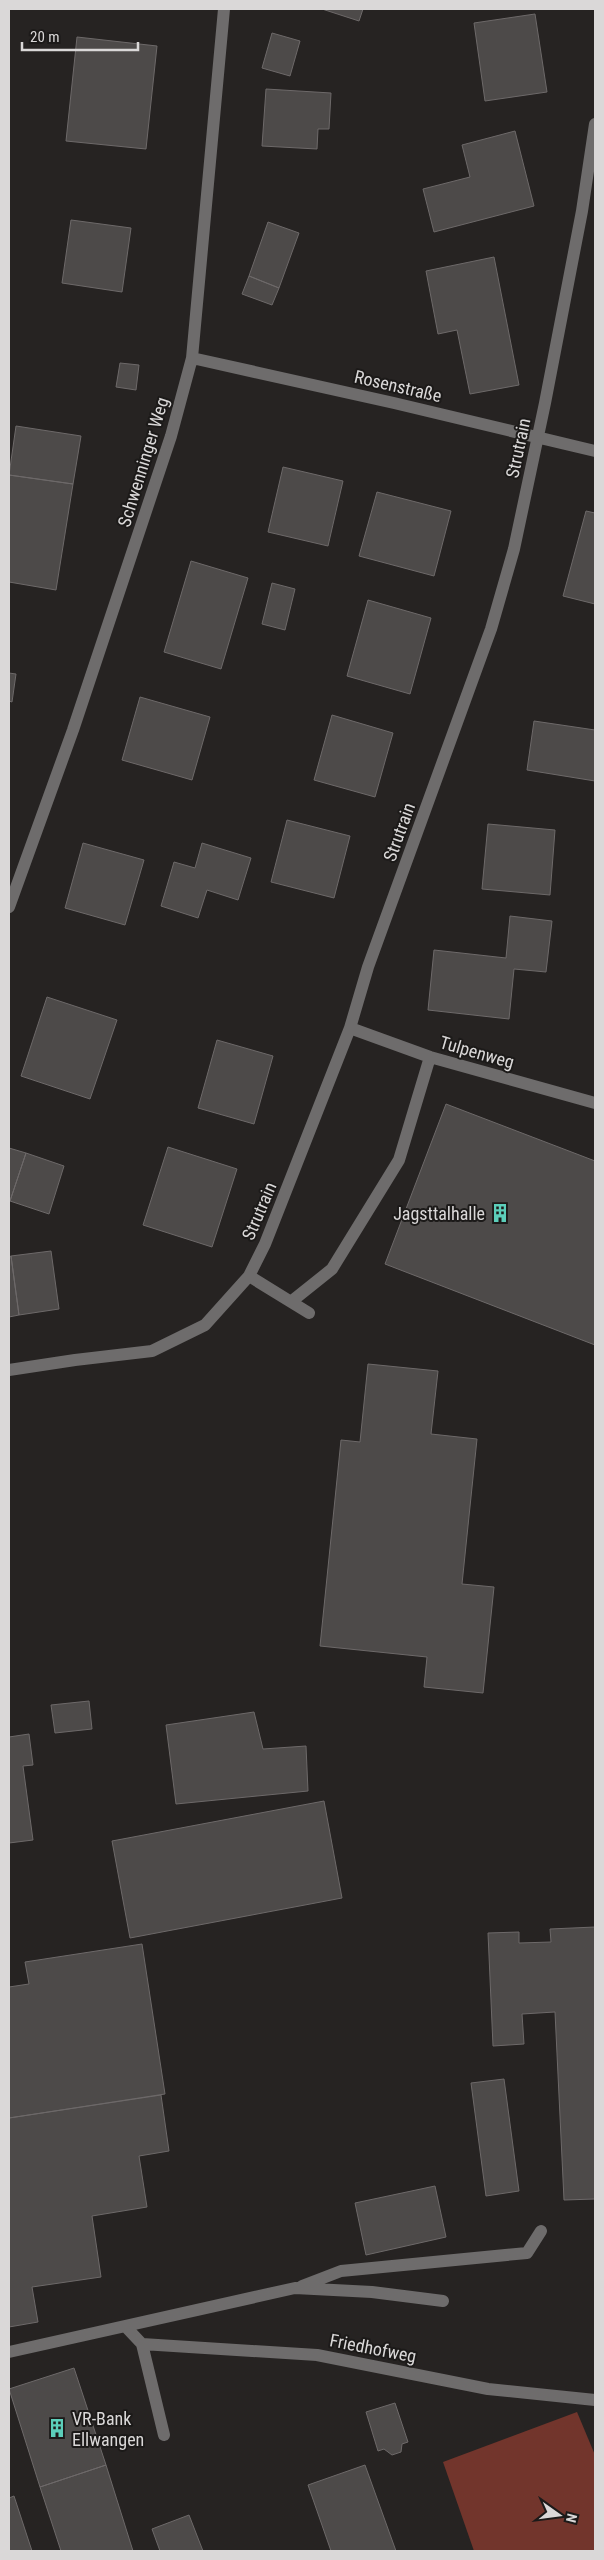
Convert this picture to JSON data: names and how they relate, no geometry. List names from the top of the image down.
{
  "streets": {
    "street": [
      "Rosenstraße",
      "Strutrain",
      "Schwenninger Weg",
      "Tulpenweg",
      "Friedhofweg"
    ]
  },
  "crossings": [
    ["Rosenstraße", "Strutrain"],
    ["Rosenstraße", "Schwenninger Weg"],
    ["Strutrain", "Tulpenweg"]
  ],
  "places": {
    "building": ["Jagsttalhalle", "VR-Bank Ellwangen"]
  },
  "scale_bar": "20 m",
  "north": "right"
}
